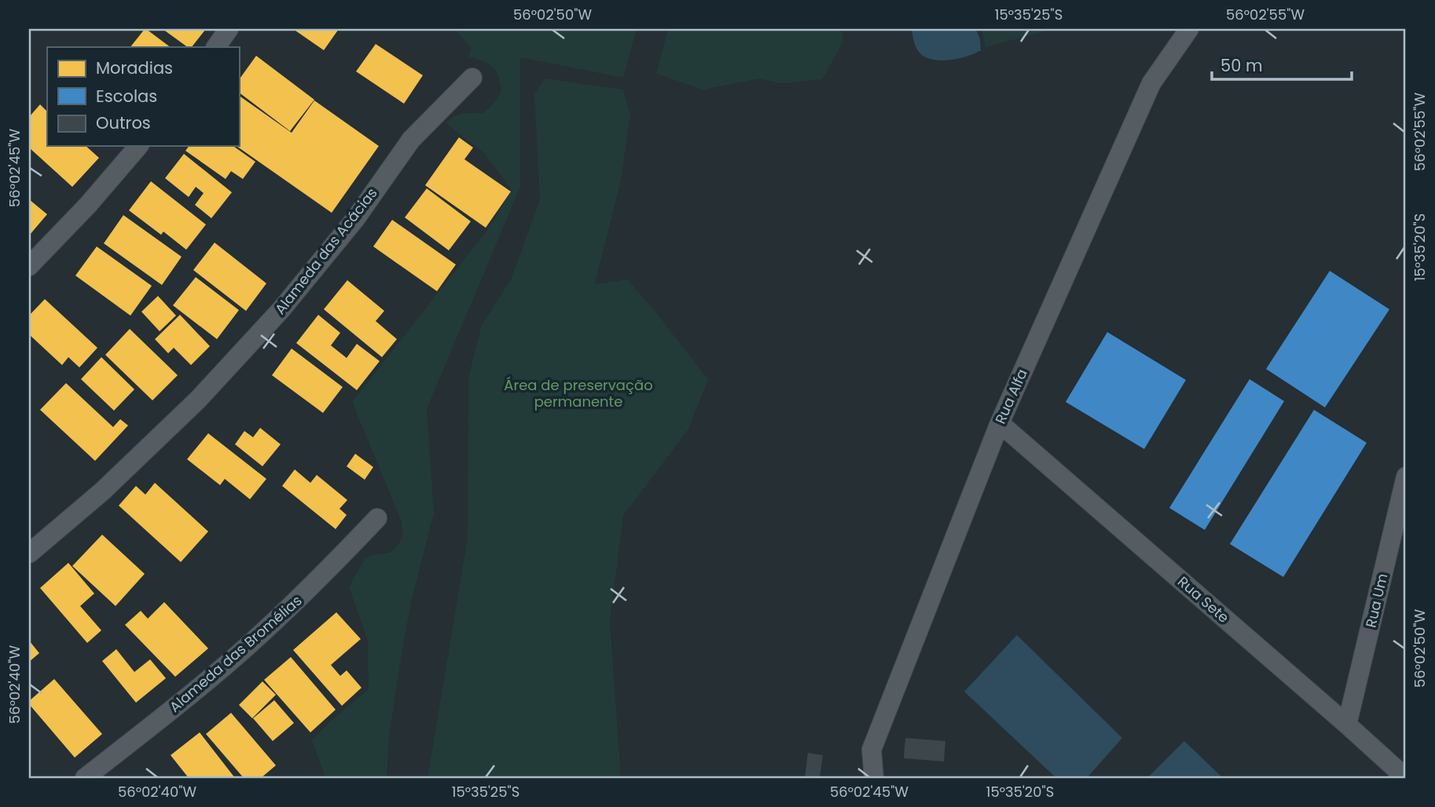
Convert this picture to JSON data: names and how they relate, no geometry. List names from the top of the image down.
{
  "streets": {
    "street": [
      "Alameda das Acácias",
      "Rua Alfa",
      "Rua Sete",
      "Rua Um",
      "Alameda das Bromélias"
    ]
  },
  "crossings": [
    ["Rua Alfa", "Rua Sete"],
    ["Rua Sete", "Rua Um"]
  ],
  "parks": ["Área de preservação permanente"],
  "legend": ["Moradias", "Escolas", "Outros"],
  "scale_bar": "50 m",
  "coordinates": [
    "56°02'50\"W",
    "15°35'25\"S",
    "56°02'55\"W",
    "56°02'45\"W",
    "15°35'20\"S",
    "56°02'40\"W"
  ]
}
